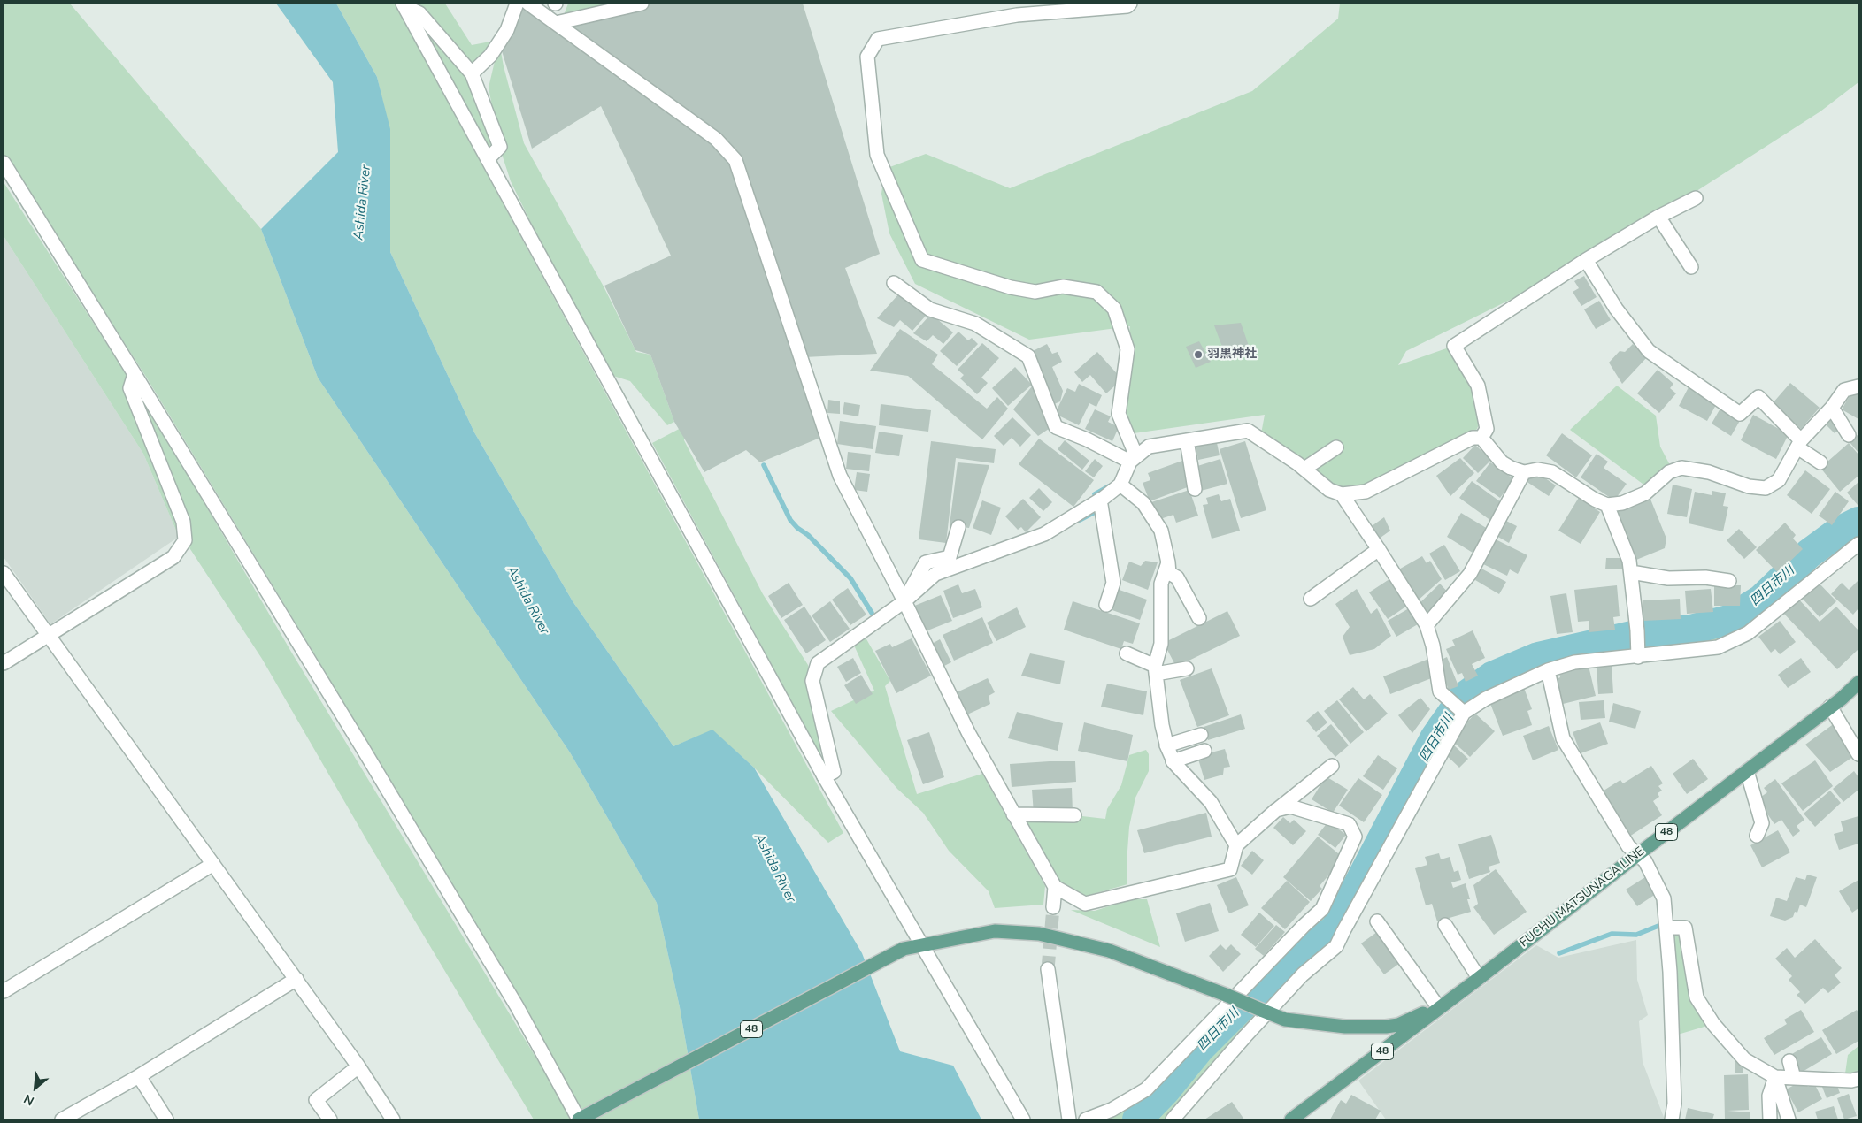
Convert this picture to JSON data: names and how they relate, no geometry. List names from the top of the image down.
{
  "streets": {
    "main road": ["48", "FUCHU MATSUNAGA LINE"]
  },
  "water": ["Ashida River", "四日市川"],
  "places": ["羽黒神社"],
  "north": "bottom left"
}
